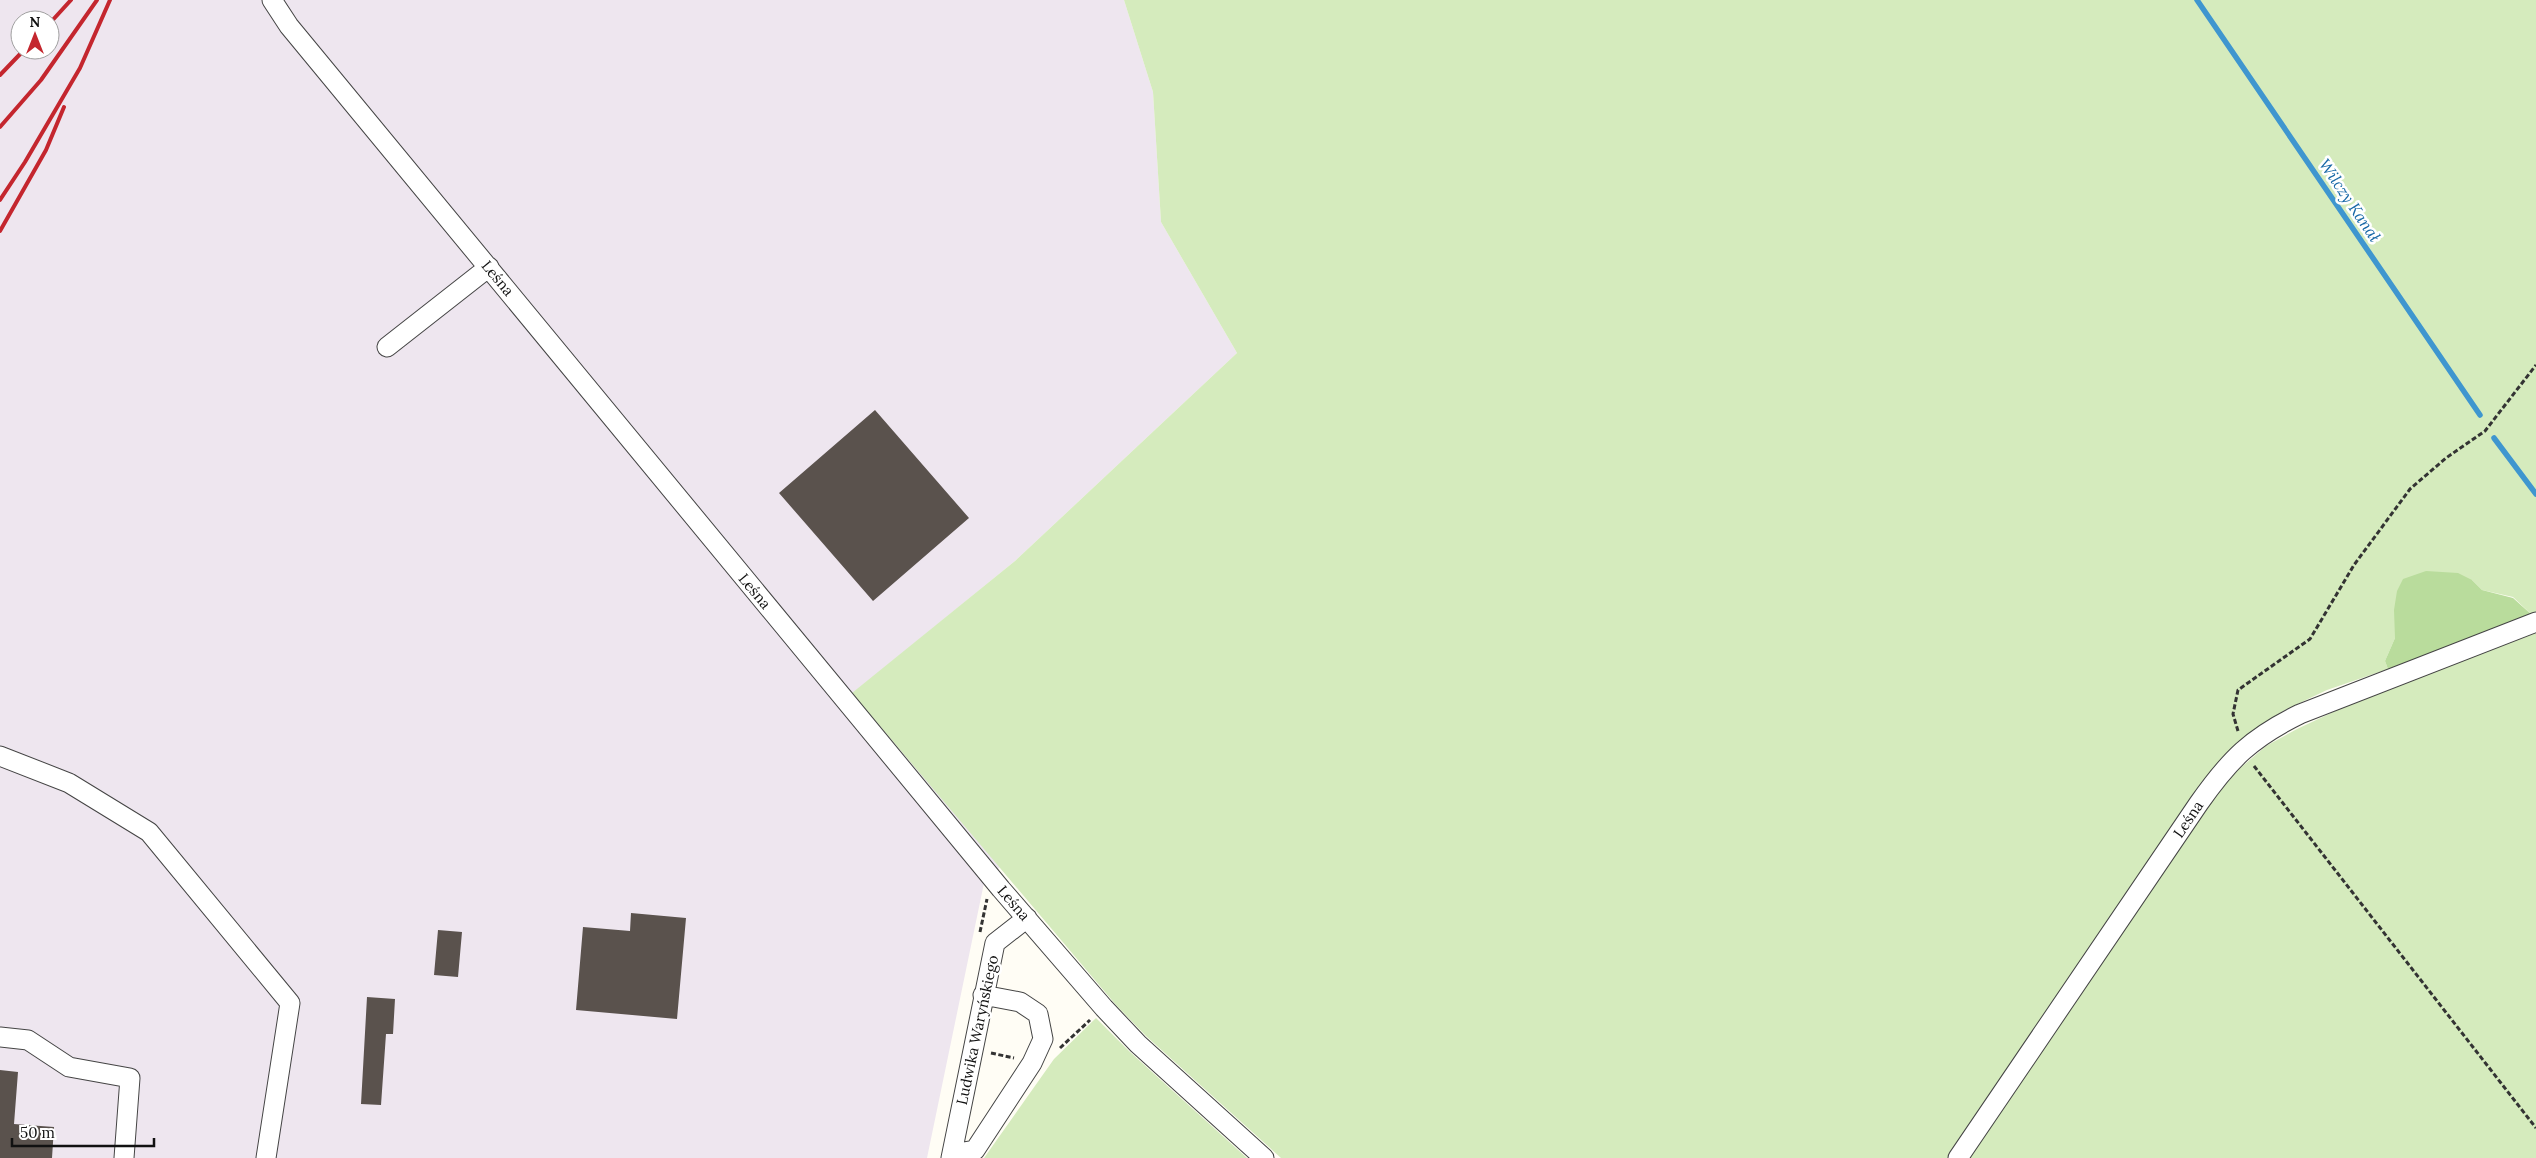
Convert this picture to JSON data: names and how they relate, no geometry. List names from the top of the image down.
{
  "streets": {
    "street": ["Leśna", "Ludwika Waryńskiego"]
  },
  "crossings": [
    ["Leśna", "Ludwika Waryńskiego"]
  ],
  "water": ["Wilczy Kanał"],
  "scale_bar": "50 m",
  "north": "top"
}
